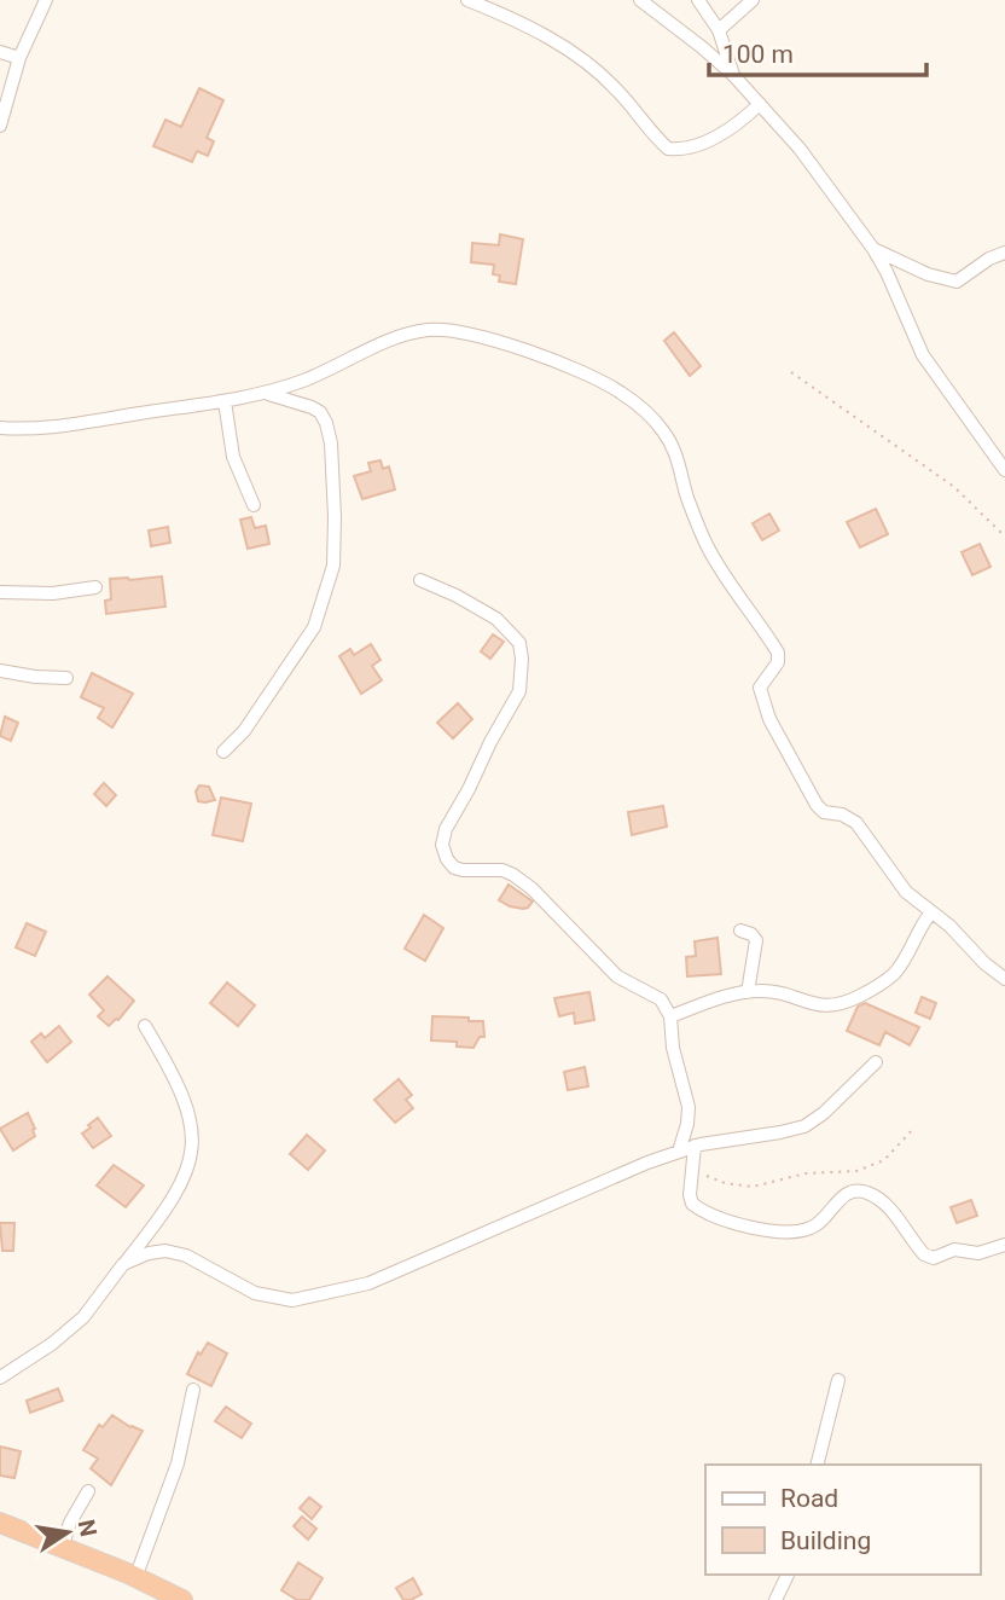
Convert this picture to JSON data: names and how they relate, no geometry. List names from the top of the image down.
{
  "legend": ["Road", "Building"],
  "scale_bar": "100 m",
  "north": "right"
}
